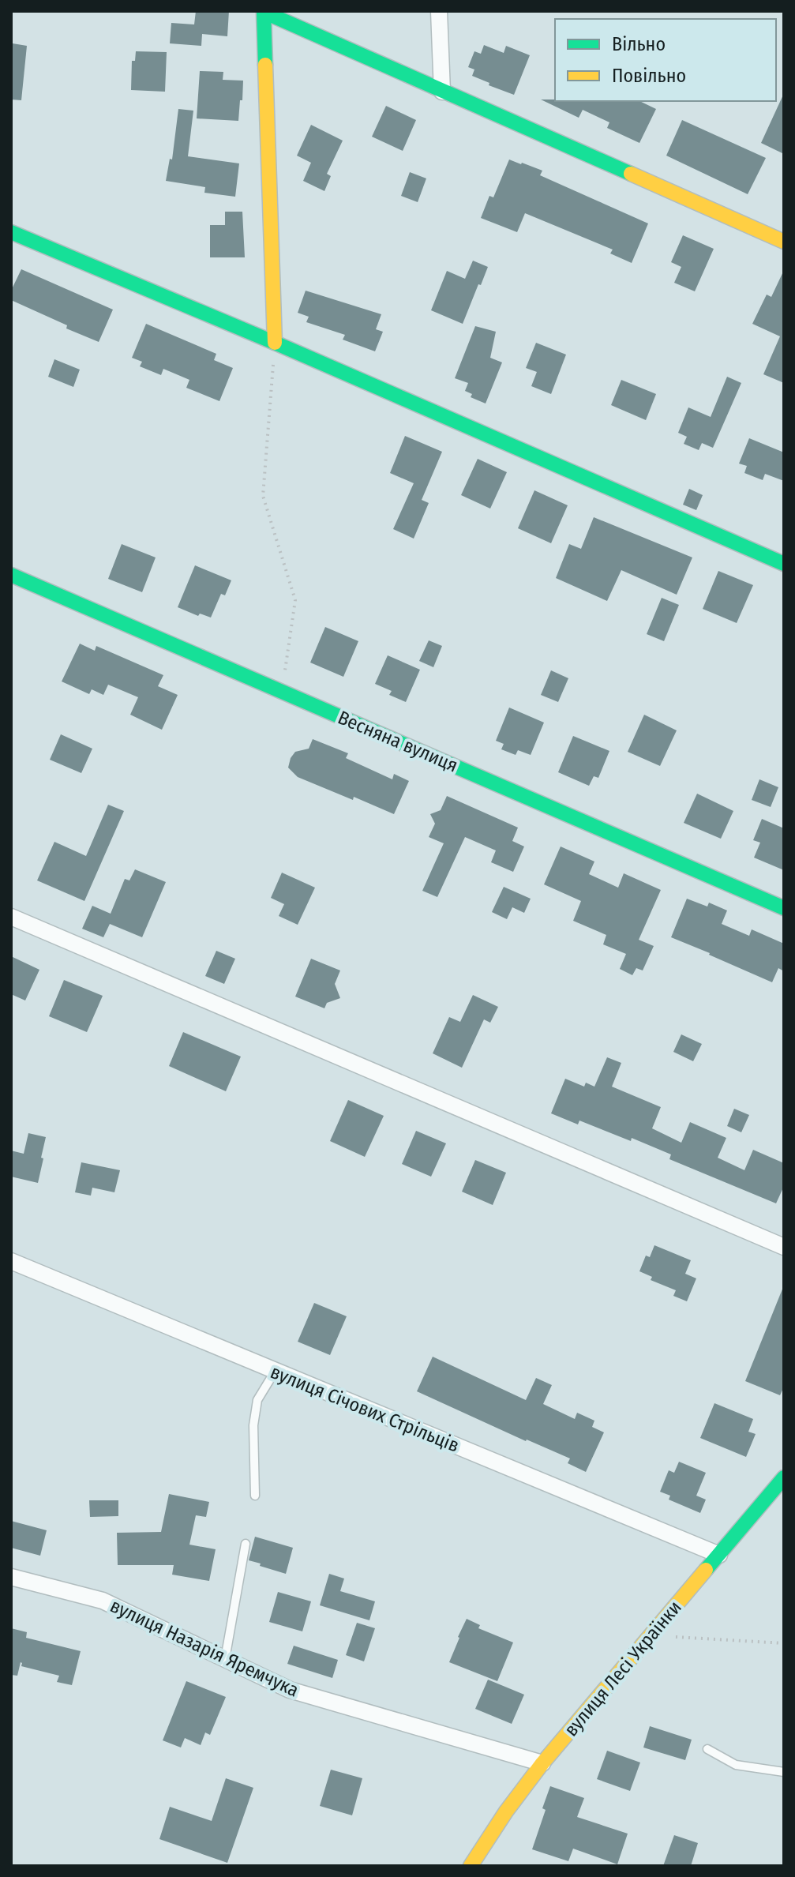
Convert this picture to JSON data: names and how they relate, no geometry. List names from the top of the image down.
{
  "streets": {
    "street": [
      "Весняна вулиця",
      "вулиця Січових Стрільців",
      "вулиця Назарія Яремчука",
      "вулиця Лесі Українки"
    ]
  },
  "crossings": [
    ["вулиця Січових Стрільців", "вулиця Лесі Українки"],
    ["вулиця Назарія Яремчука", "вулиця Лесі Українки"]
  ],
  "legend": ["Вільно", "Повільно"]
}
